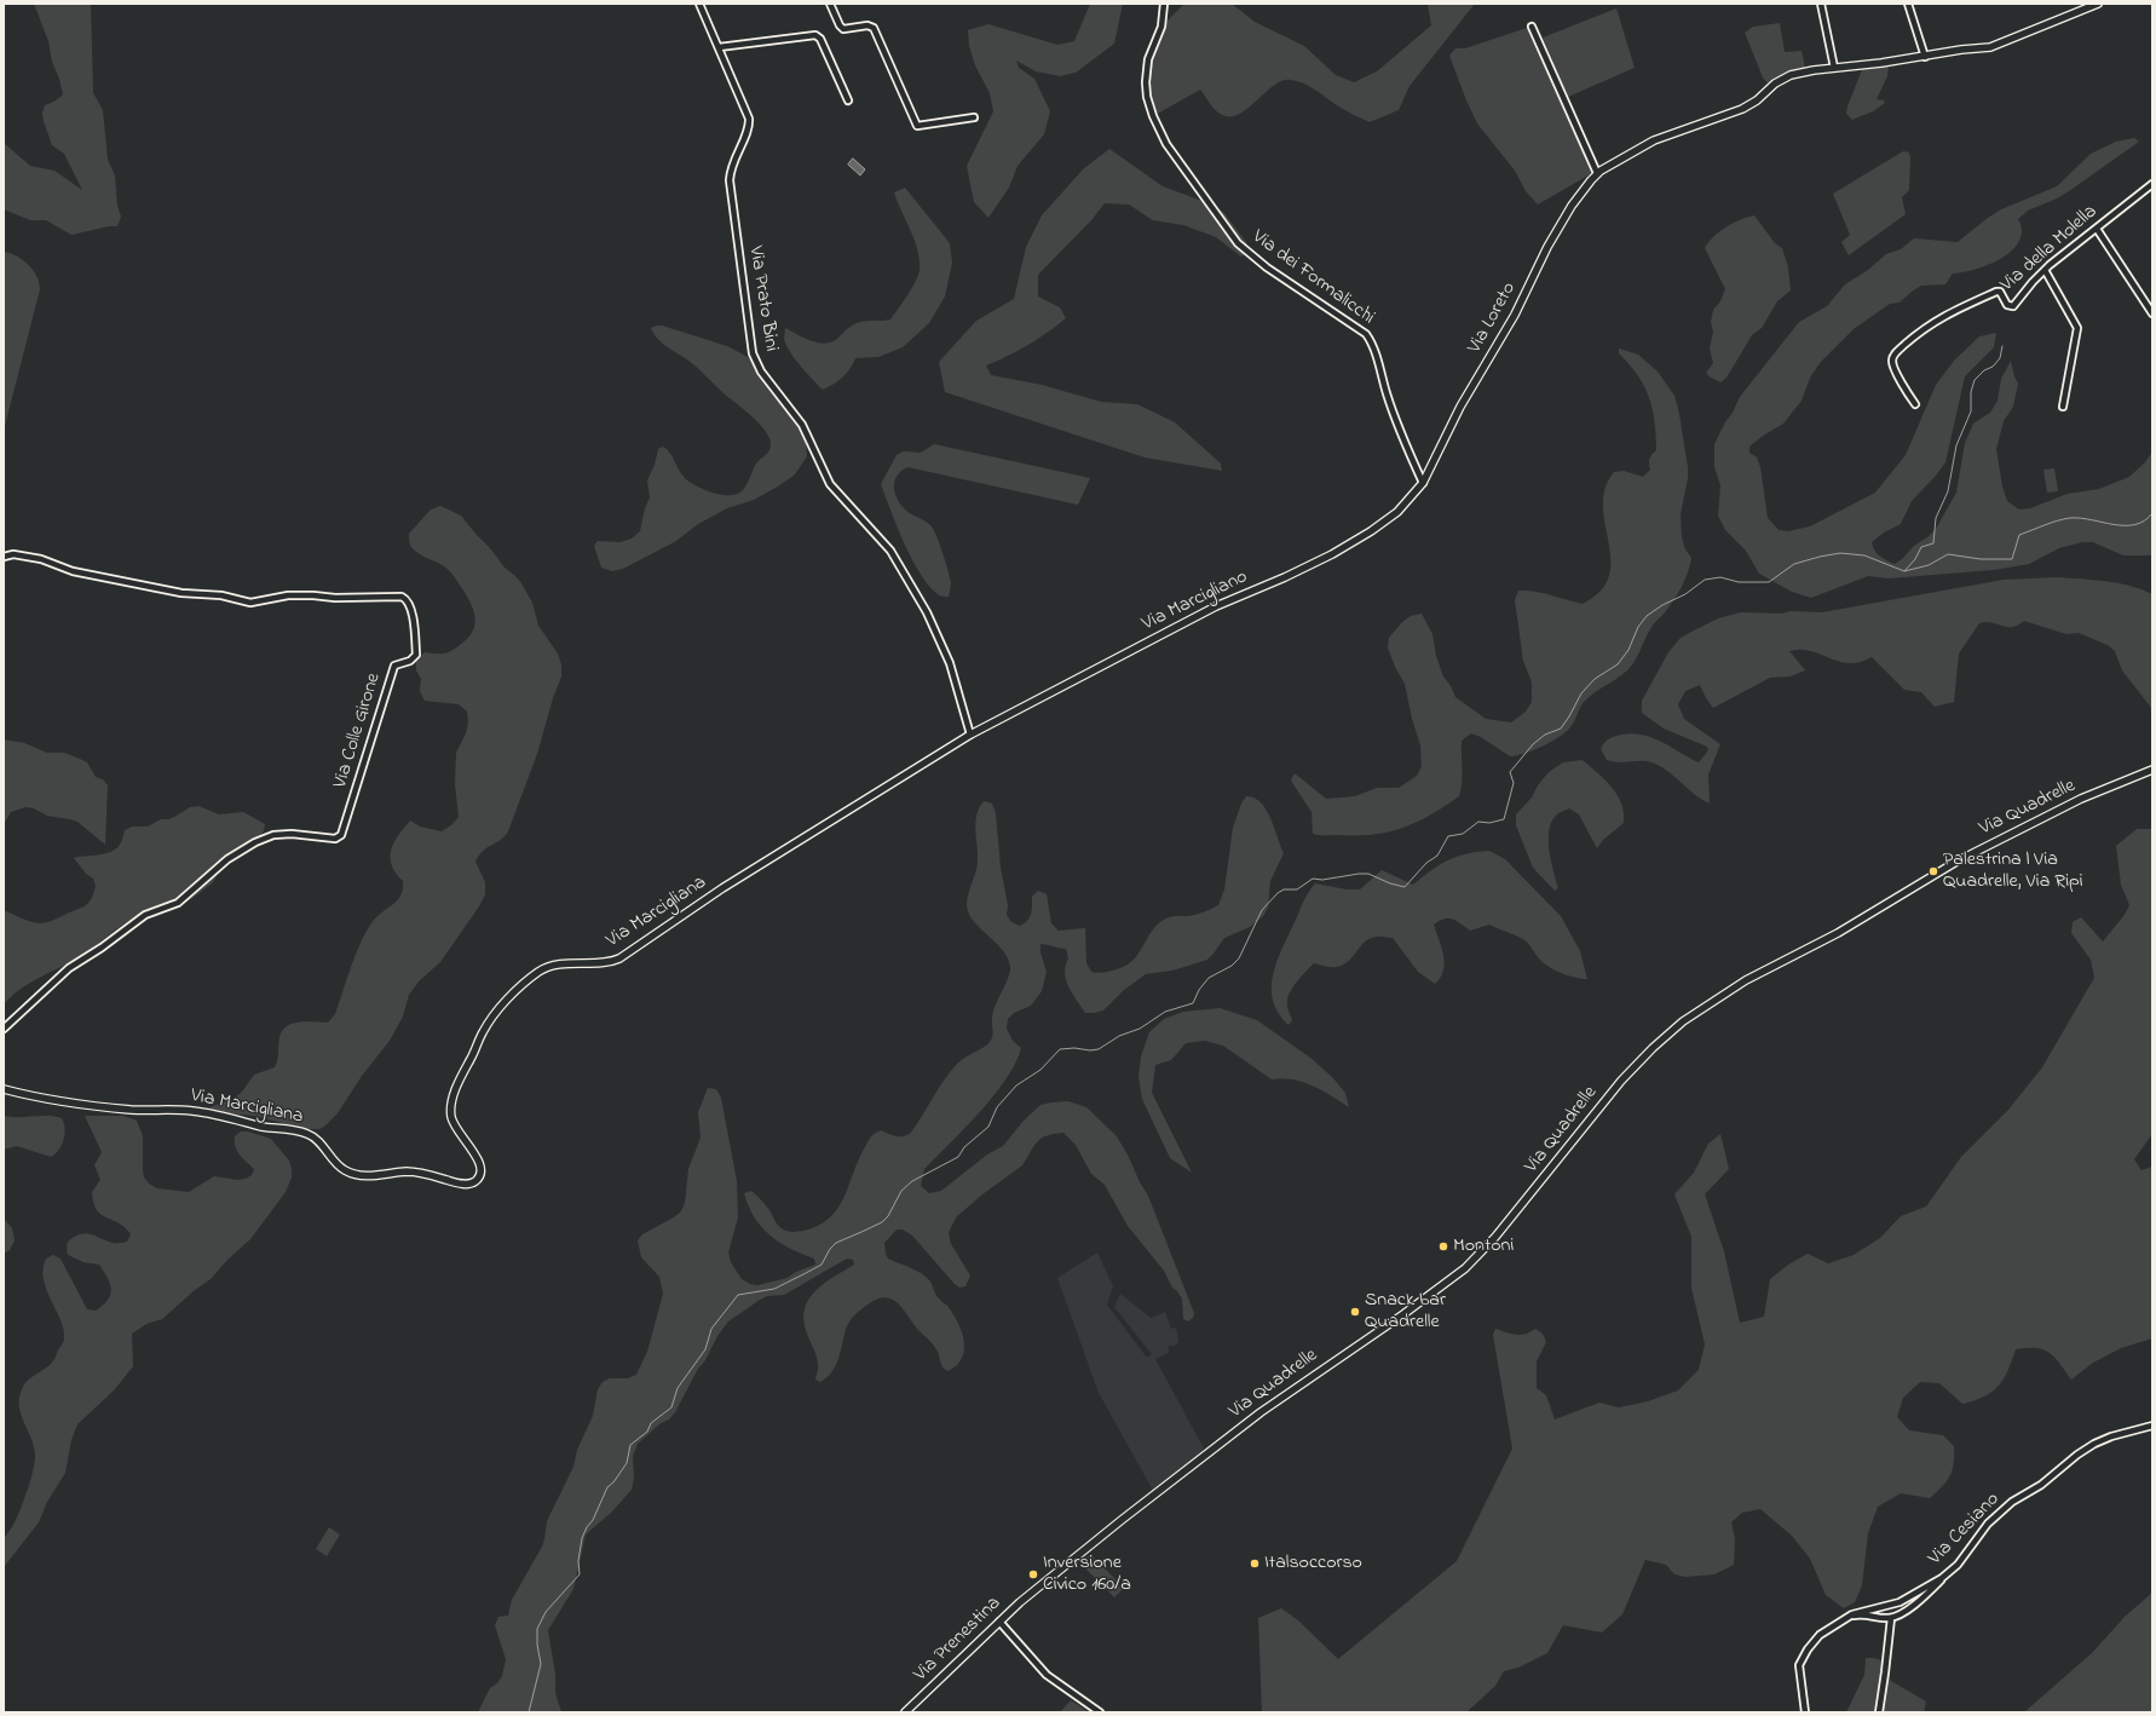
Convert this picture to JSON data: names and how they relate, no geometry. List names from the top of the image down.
{
  "streets": {
    "street": [
      "Via della Molella",
      "Via dei Formalicchi",
      "Via Prato Bini",
      "Via Loreto",
      "Via Marcigliano",
      "Via Colle Girone",
      "Via Quadrelle",
      "Via Marcigliana",
      "Via Cesiano",
      "Via Prenestina"
    ]
  },
  "crossings": [
    ["Via dei Formalicchi", "Via Loreto"],
    ["Via dei Formalicchi", "Via Marcigliano"],
    ["Via Prato Bini", "Via Marcigliano"],
    ["Via Prato Bini", "Via Marcigliana"],
    ["Via Loreto", "Via Marcigliano"],
    ["Via Marcigliano", "Via Marcigliana"],
    ["Via Quadrelle", "Via Prenestina"]
  ],
  "places": [
    "Palestrina | Via Quadrelle, Via Ripi",
    "Montoni",
    "Snack bar Quadrelle",
    "Italsoccorso",
    "Inversione Civico 160/a"
  ]
}
